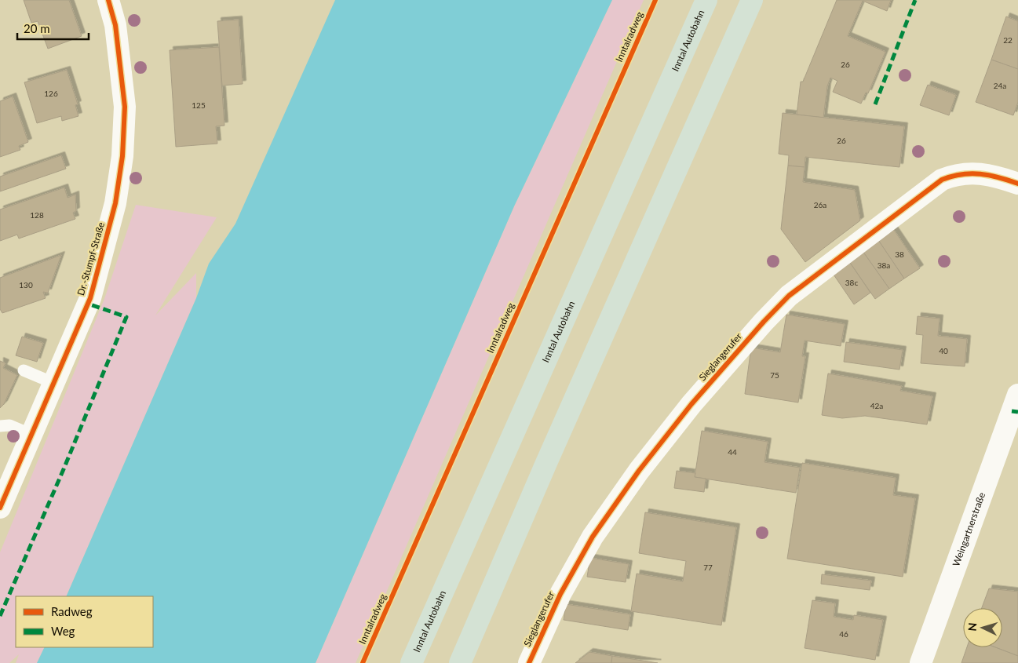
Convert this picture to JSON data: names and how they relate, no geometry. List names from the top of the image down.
{
  "streets": {
    "highway": ["Inntal Autobahn"],
    "street": ["Dr.-Stumpf-Straße", "Sieglangerufer", "Weingartnerstraße"],
    "cycle path": ["Inntalradweg"]
  },
  "house_numbers": [
    "22",
    "26",
    "24a",
    "126",
    "125",
    "26",
    "26a",
    "128",
    "38",
    "38a",
    "38c",
    "130",
    "40",
    "75",
    "42a",
    "44",
    "77",
    "46"
  ],
  "legend": ["Radweg", "Weg"],
  "scale_bar": "20 m",
  "north": "left"
}
